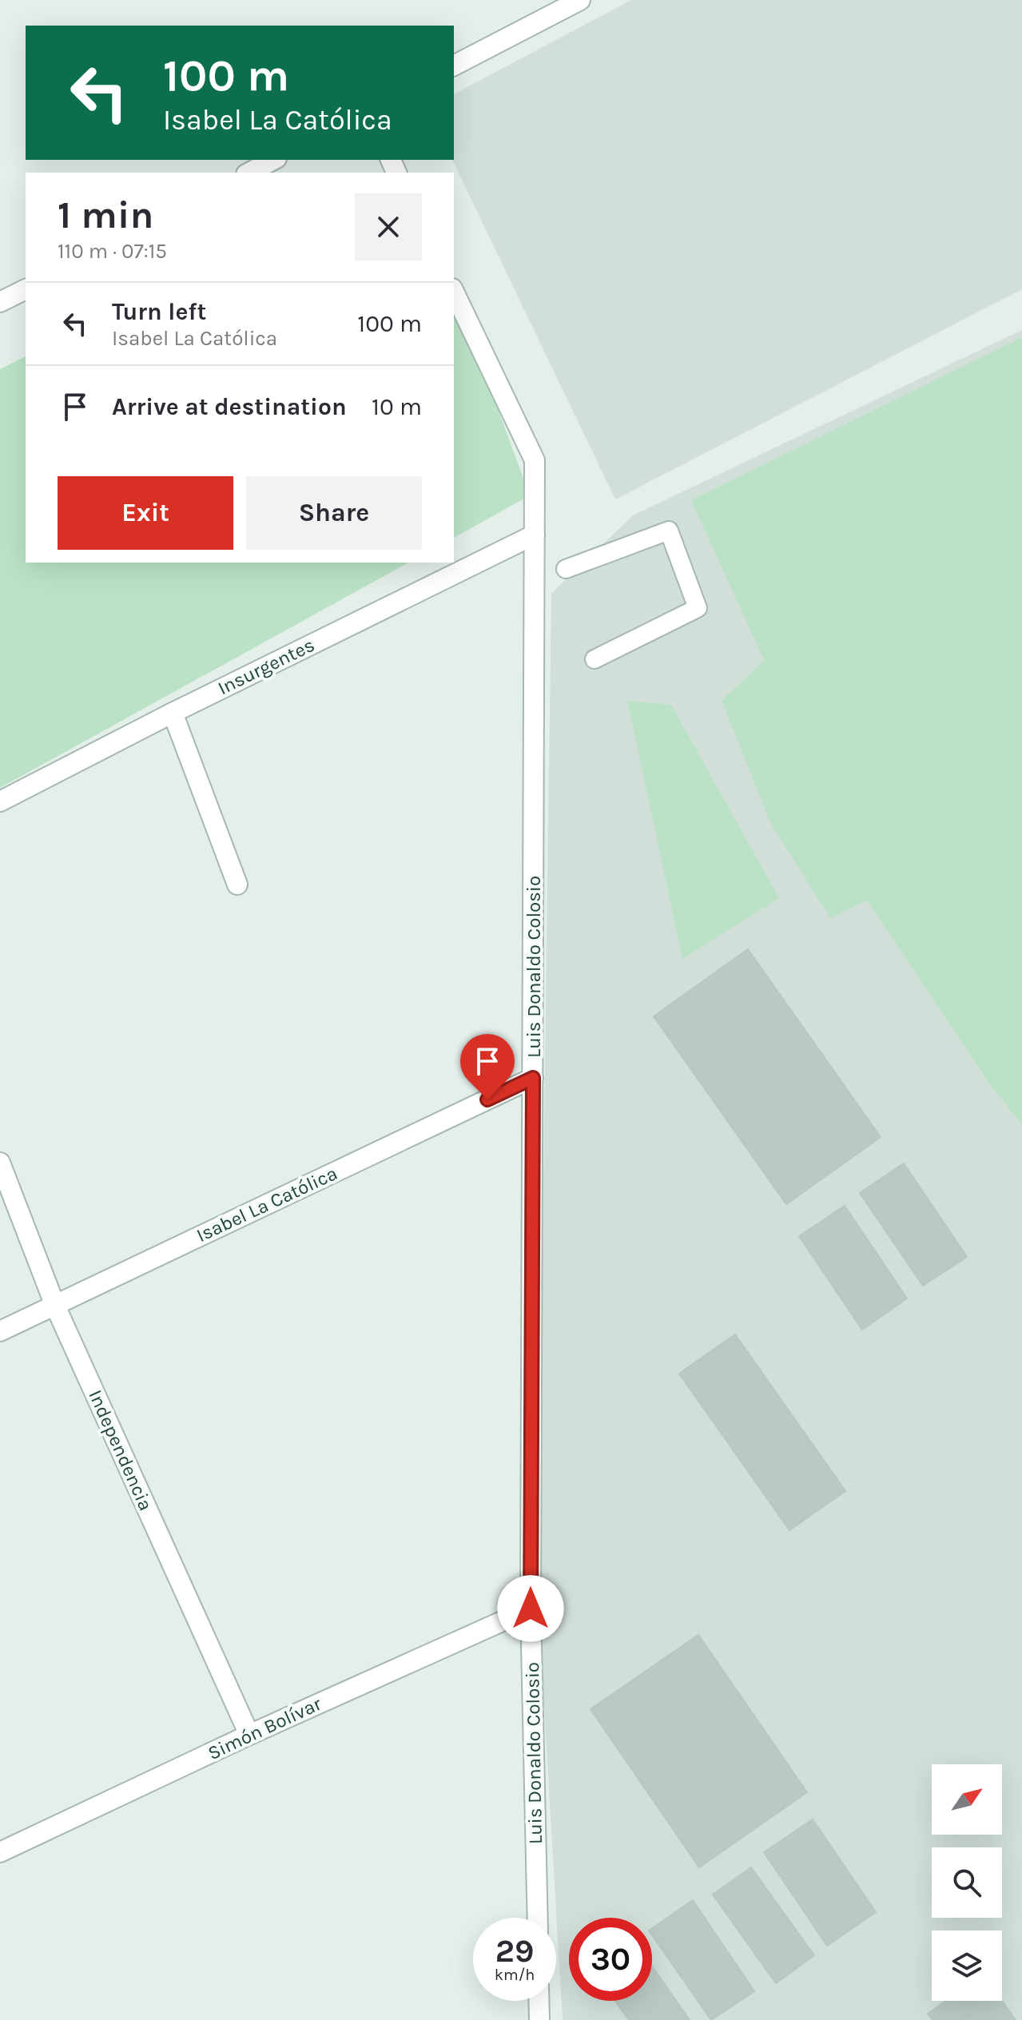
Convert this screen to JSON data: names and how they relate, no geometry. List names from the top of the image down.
{
  "streets": {
    "street": [
      "Insurgentes",
      "Luis Donaldo Colosio",
      "Isabel La Católica",
      "Independencia",
      "Simón Bolívar"
    ]
  },
  "crossings": [
    ["Insurgentes", "Luis Donaldo Colosio"],
    ["Luis Donaldo Colosio", "Isabel La Católica"],
    ["Luis Donaldo Colosio", "Simón Bolívar"],
    ["Isabel La Católica", "Independencia"],
    ["Independencia", "Simón Bolívar"]
  ],
  "north": "top right",
  "page": {
    "turn": ["100 m", "Isabel La Católica"],
    "heading": ["1 min", "110 m · 07:15"],
    "list": [
      {
        "name": "Turn left",
        "note": "Isabel La Católica",
        "value": "100 m"
      },
      {
        "name": "Arrive at destination",
        "value": "10 m"
      }
    ],
    "buttons": ["Exit", "Share"],
    "speed": "29 km/h",
    "limit": "30"
  }
}
